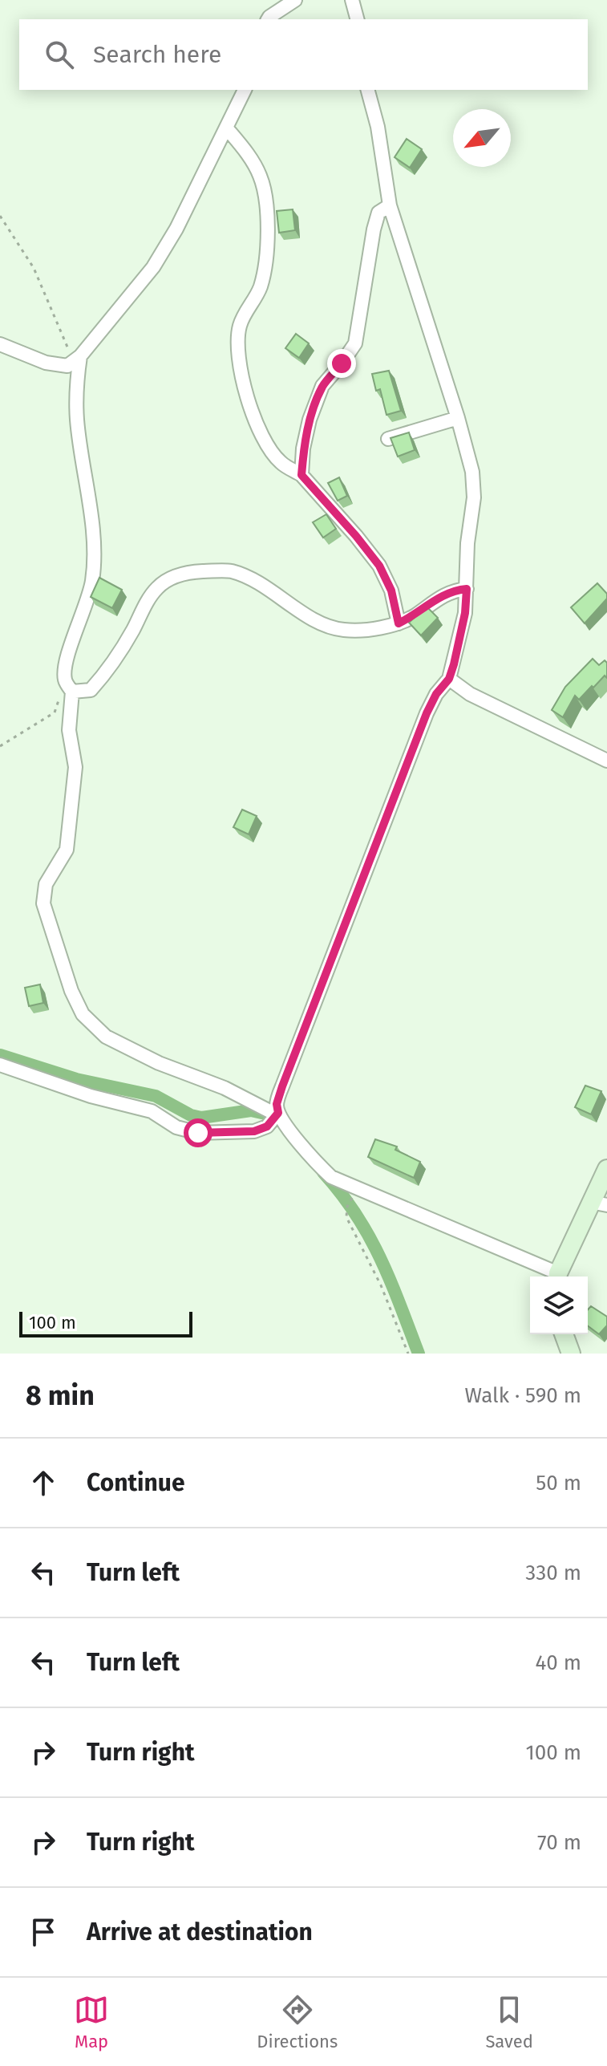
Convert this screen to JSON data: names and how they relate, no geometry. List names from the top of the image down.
{
  "scale_bar": "100 m",
  "north": "bottom left",
  "page": {
    "search": "Search here",
    "scale": "100 m",
    "heading": ["8 min", "Walk · 590 m"],
    "list": [
      ["Continue", "50 m"],
      ["Turn left", "330 m"],
      ["Turn left", "40 m"],
      ["Turn right", "100 m"],
      ["Turn right", "70 m"],
      "Arrive at destination"
    ],
    "nav": ["Map", "Directions", "Saved"]
  }
}
